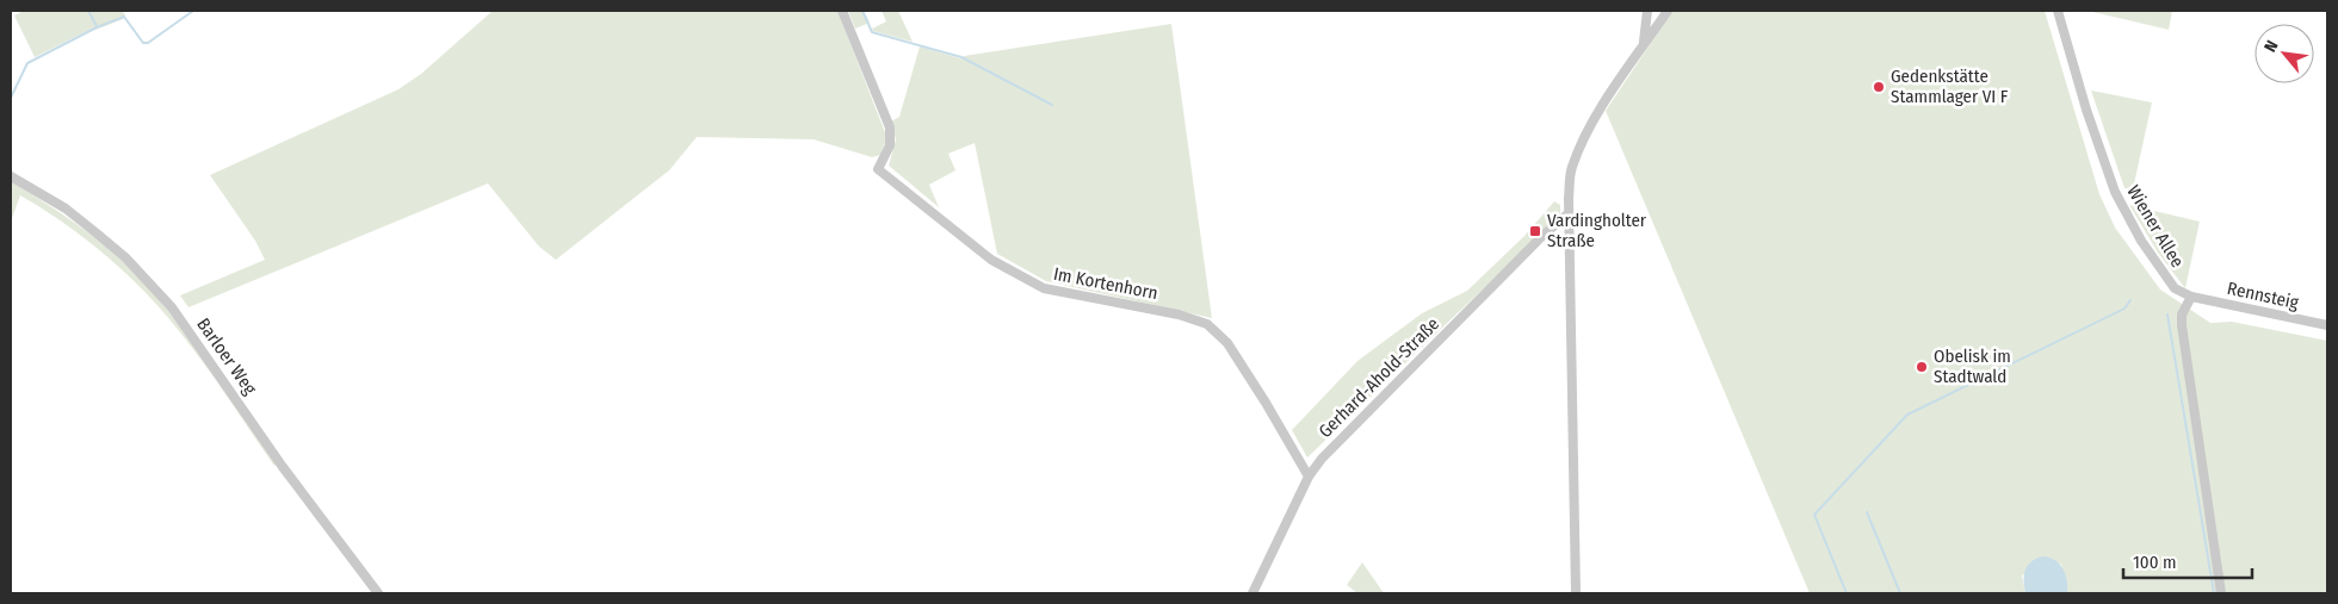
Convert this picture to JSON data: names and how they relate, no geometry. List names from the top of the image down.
{
  "streets": {
    "street": [
      "Wiener Allee",
      "Im Kortenhorn",
      "Rennsteig",
      "Barloer Weg",
      "Gerhard-Ahold-Straße"
    ]
  },
  "crossings": [
    ["Wiener Allee", "Rennsteig"],
    ["Im Kortenhorn", "Gerhard-Ahold-Straße"]
  ],
  "places": {
    "other": ["Gedenkstätte Stammlager VI F", "Obelisk im Stadtwald"],
    "transit": ["Vardingholter Straße"]
  },
  "scale_bar": "100 m",
  "north": "top left"
}
